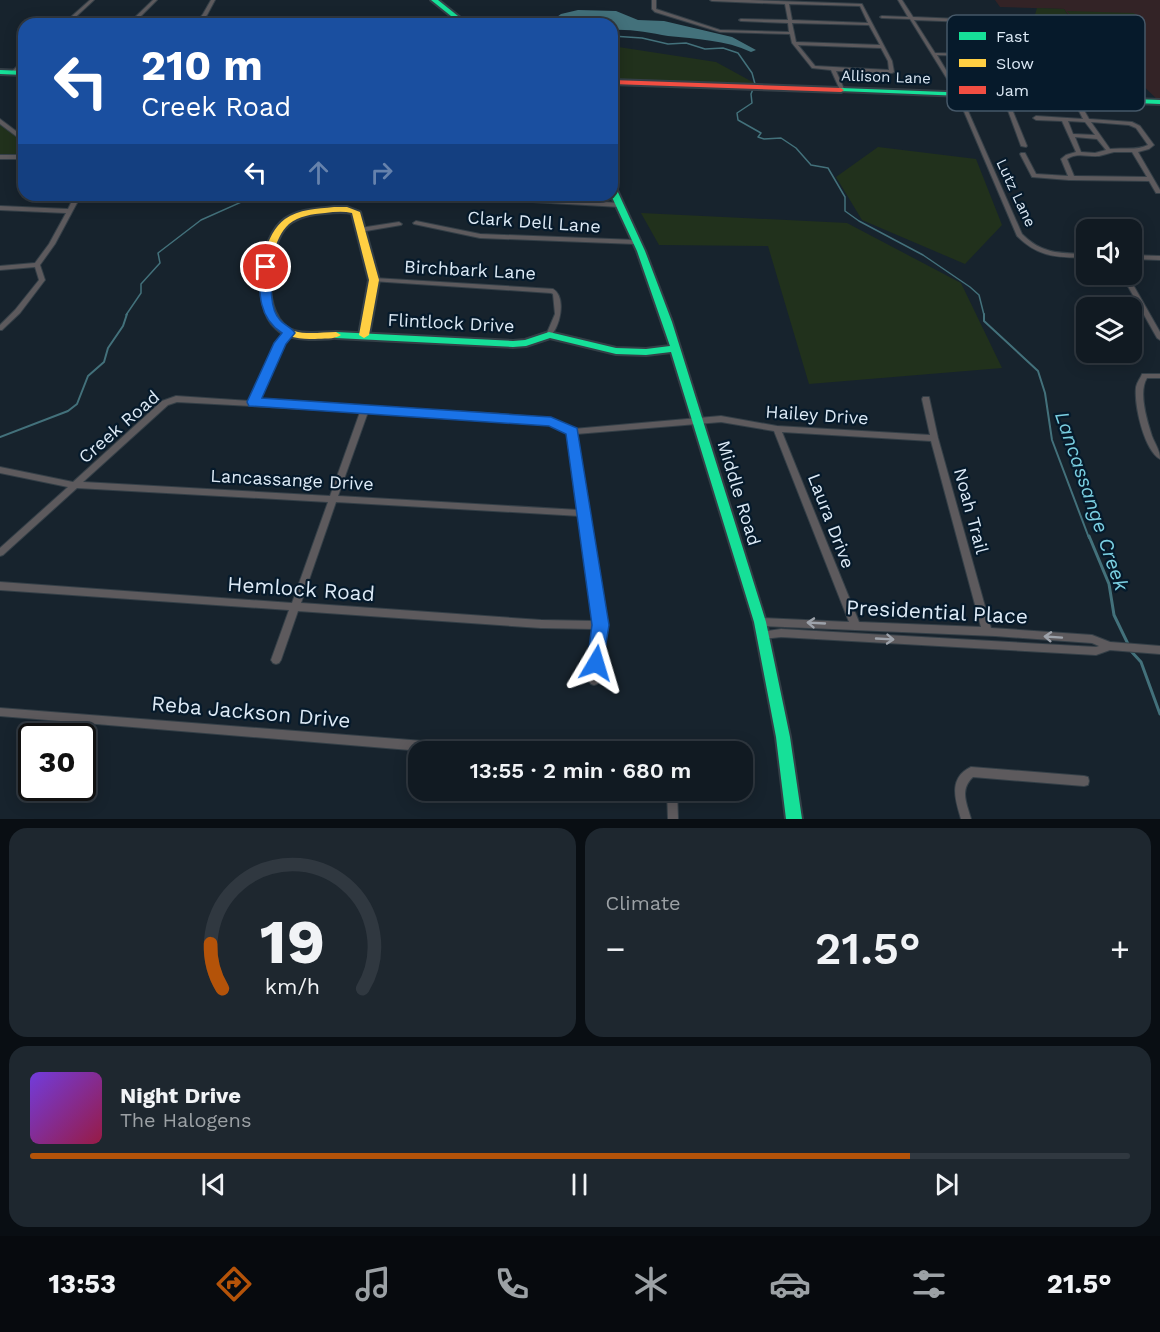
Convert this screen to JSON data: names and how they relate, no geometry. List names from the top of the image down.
{
  "streets": {
    "main road": ["Allison Lane", "Flintlock Drive", "Middle Road"],
    "street": [
      "Lutz Lane",
      "Clark Dell Lane",
      "Birchbark Lane",
      "Hailey Drive",
      "Creek Road",
      "Lancassange Drive",
      "Noah Trail",
      "Laura Drive",
      "Hemlock Road",
      "Presidential Place",
      "Reba Jackson Drive"
    ]
  },
  "crossings": [
    ["Clark Dell Lane", "Middle Road"],
    ["Birchbark Lane", "Flintlock Drive"],
    ["Hailey Drive", "Creek Road"],
    ["Hailey Drive", "Middle Road"],
    ["Hailey Drive", "Noah Trail"],
    ["Hailey Drive", "Laura Drive"],
    ["Creek Road", "Lancassange Drive"],
    ["Middle Road", "Presidential Place"],
    ["Noah Trail", "Presidential Place"],
    ["Laura Drive", "Presidential Place"]
  ],
  "water": ["Lancassange Creek"],
  "legend": ["Fast", "Slow", "Jam"],
  "page": {
    "turn": ["210 m", "Creek Road"],
    "limit": "30",
    "trip": "13:55 · 2 min · 680 m",
    "tile": "Climate",
    "heat": ["−", "21.5°", "+"],
    "song": ["Night Drive", "The Halogens"],
    "tabs": ["13:53", "21.5°"],
    "gauge": ["19", "km/h"]
  }
}
